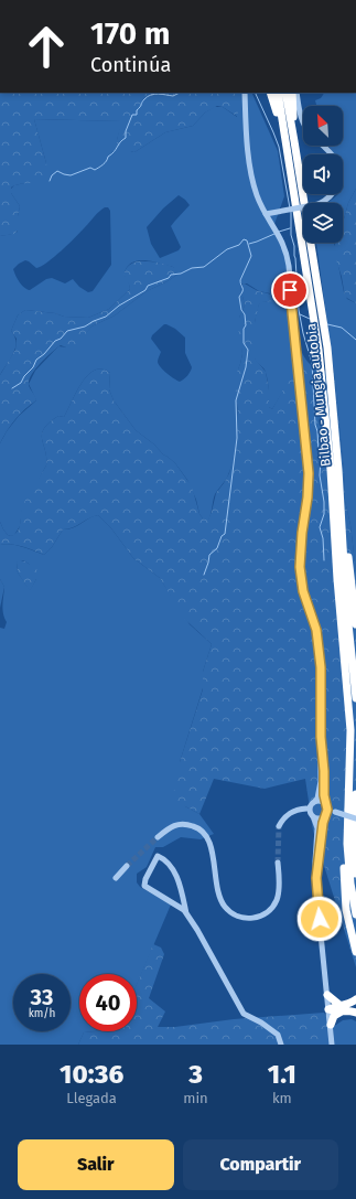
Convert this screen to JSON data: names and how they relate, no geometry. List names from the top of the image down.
{
  "streets": {
    "highway": ["Bilbao - Mungia autobia"]
  },
  "north": "top left",
  "page": {
    "turn": ["170 m", "Continúa"],
    "speed": "33 km/h",
    "limit": "40",
    "eta": [
      "10:36",
      "Llegada",
      "3",
      "min",
      "1.1",
      "km"
    ],
    "buttons": ["Salir", "Compartir"]
  }
}
